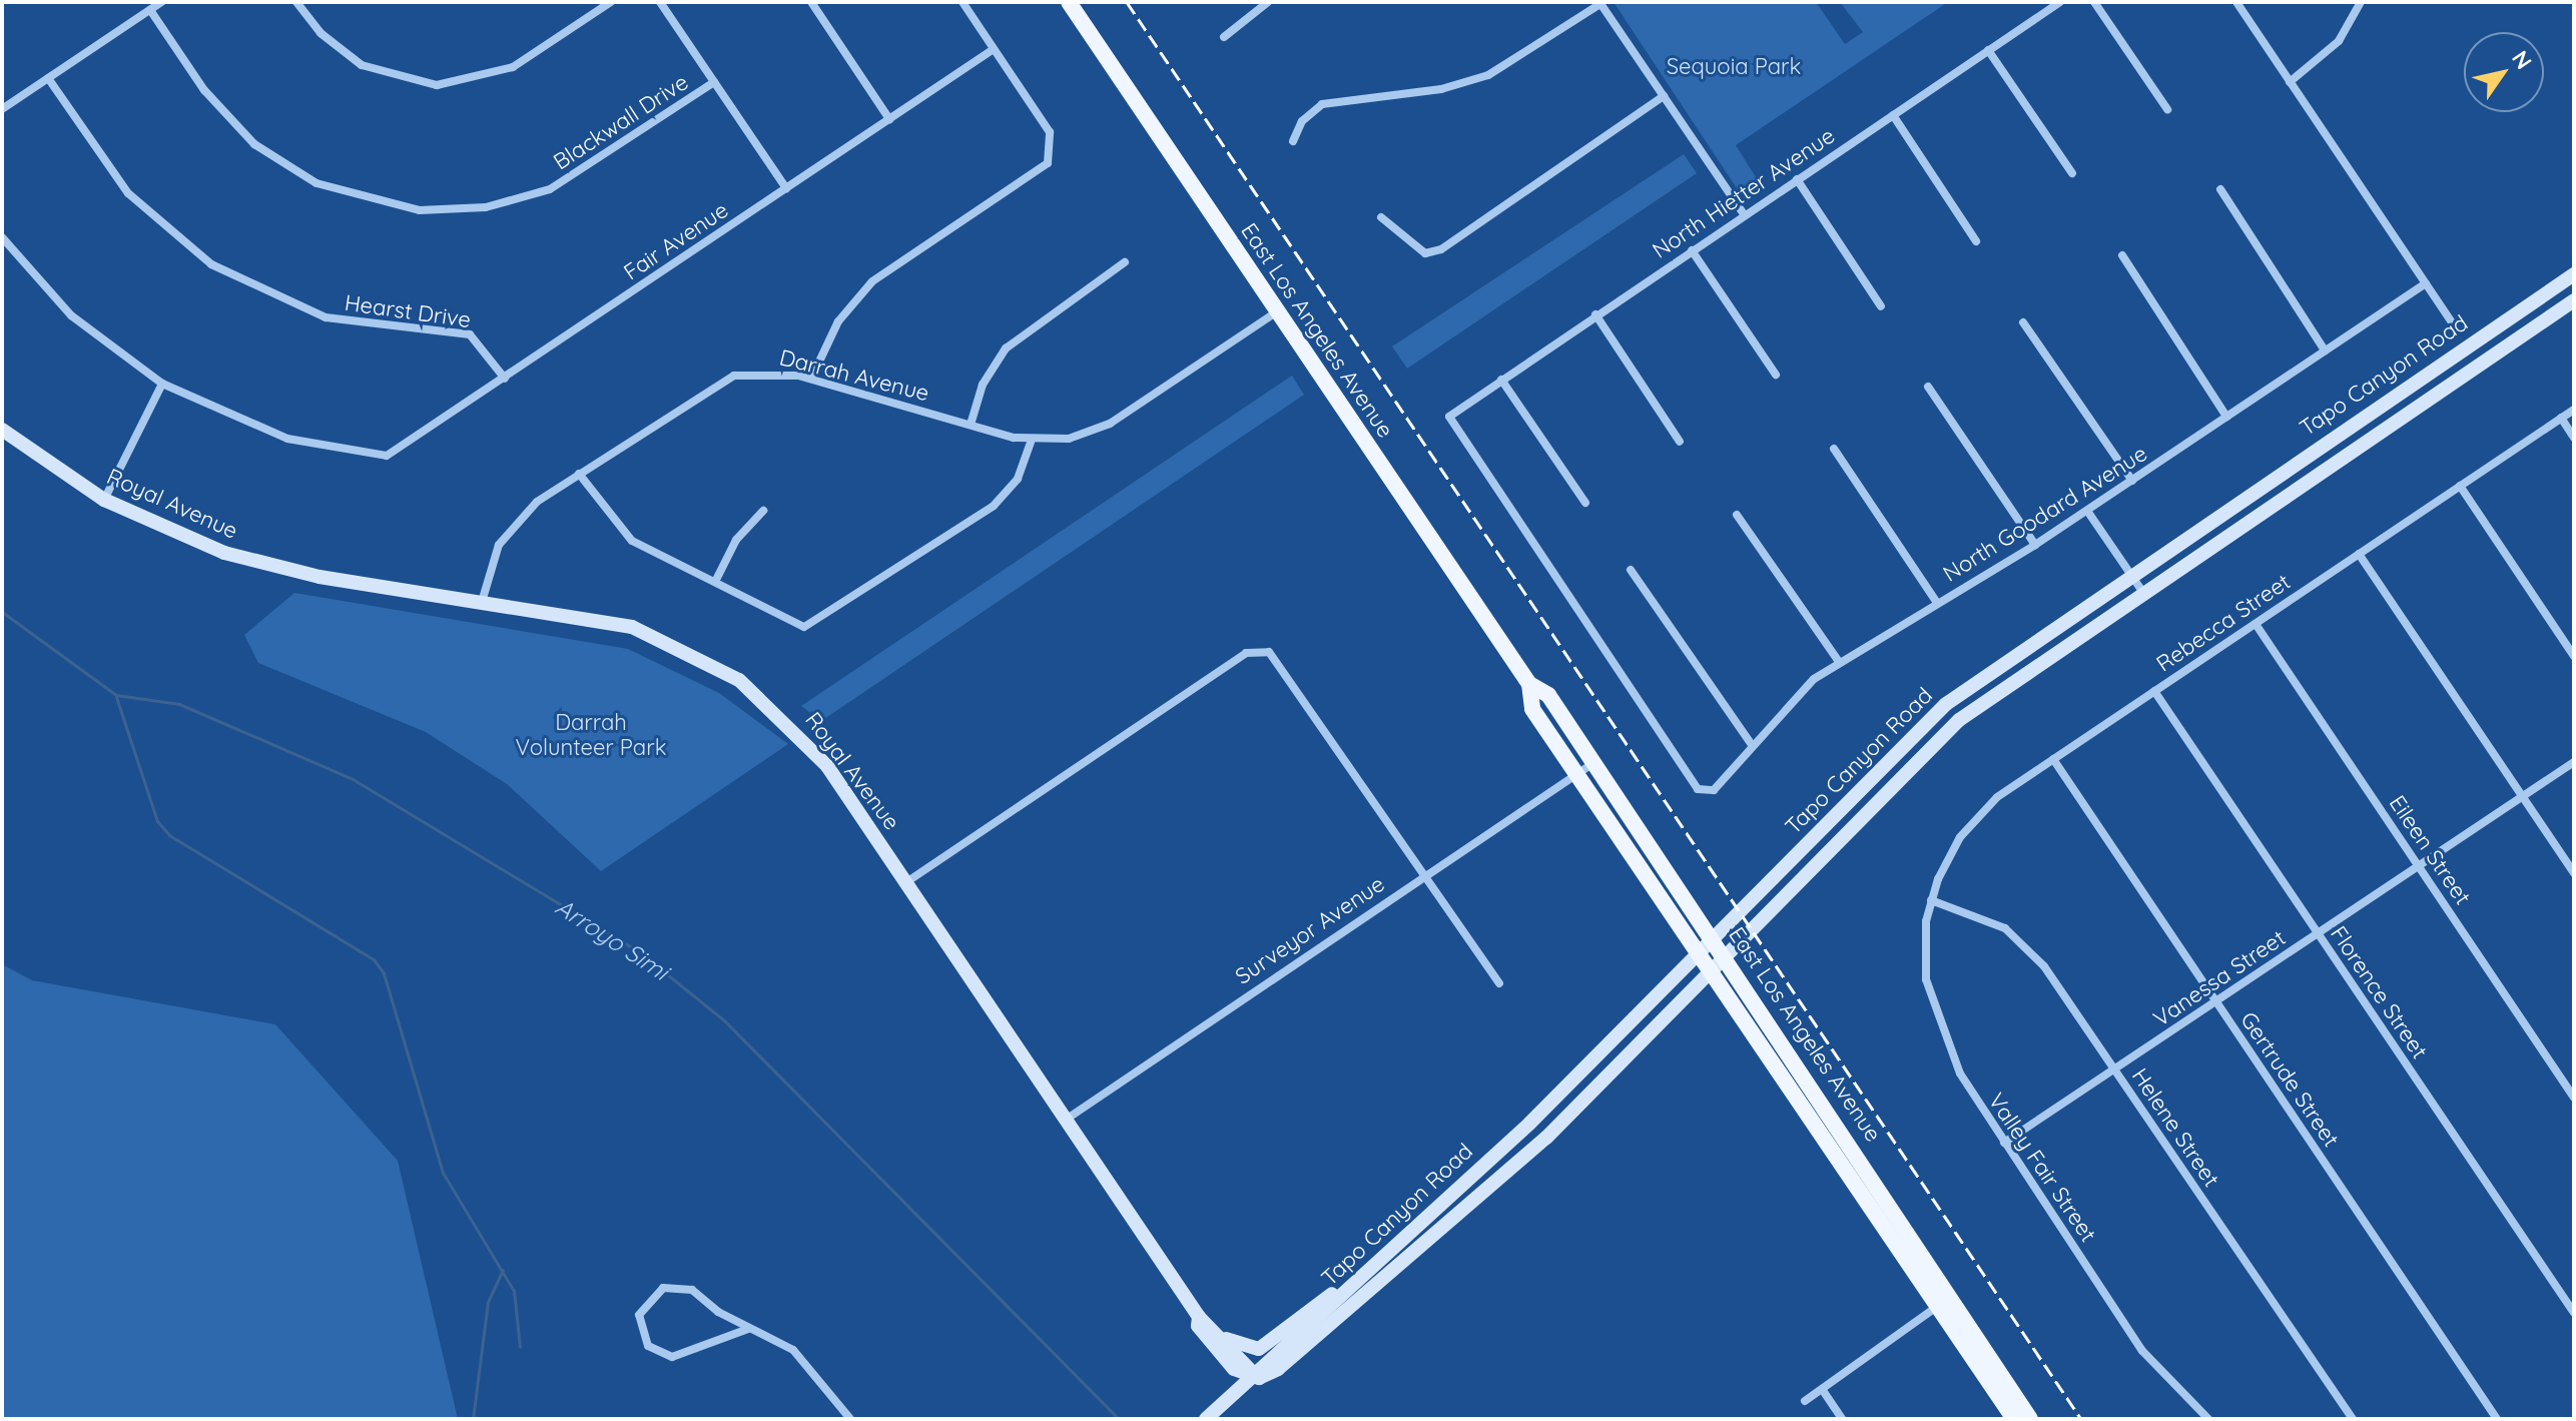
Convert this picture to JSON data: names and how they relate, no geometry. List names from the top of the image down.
{
  "streets": {
    "main road": ["East Los Angeles Avenue", "Tapo Canyon Road", "Royal Avenue"],
    "street": [
      "Blackwall Drive",
      "North Hietter Avenue",
      "Fair Avenue",
      "Hearst Drive",
      "Darrah Avenue",
      "North Goodard Avenue",
      "Rebecca Street",
      "Eileen Street",
      "Surveyor Avenue",
      "Vanessa Street",
      "Florence Street",
      "Gertrude Street",
      "Helene Street",
      "Valley Fair Street"
    ]
  },
  "crossings": [
    ["North Hietter Avenue", "North Goodard Avenue"],
    ["Fair Avenue", "Hearst Drive"],
    ["East Los Angeles Avenue", "Darrah Avenue"],
    ["East Los Angeles Avenue", "Tapo Canyon Road"],
    ["East Los Angeles Avenue", "Surveyor Avenue"],
    ["Darrah Avenue", "Royal Avenue"],
    ["Tapo Canyon Road", "Royal Avenue"],
    ["Royal Avenue", "Surveyor Avenue"],
    ["Rebecca Street", "Eileen Street"],
    ["Rebecca Street", "Florence Street"],
    ["Rebecca Street", "Gertrude Street"],
    ["Rebecca Street", "Helene Street"],
    ["Rebecca Street", "Valley Fair Street"],
    ["Eileen Street", "Vanessa Street"],
    ["Vanessa Street", "Florence Street"],
    ["Vanessa Street", "Gertrude Street"],
    ["Vanessa Street", "Helene Street"],
    ["Vanessa Street", "Valley Fair Street"],
    ["Helene Street", "Valley Fair Street"]
  ],
  "water": ["Arroyo Simi"],
  "parks": ["Sequoia Park", "Darrah Volunteer Park"],
  "north": "top right"
}
